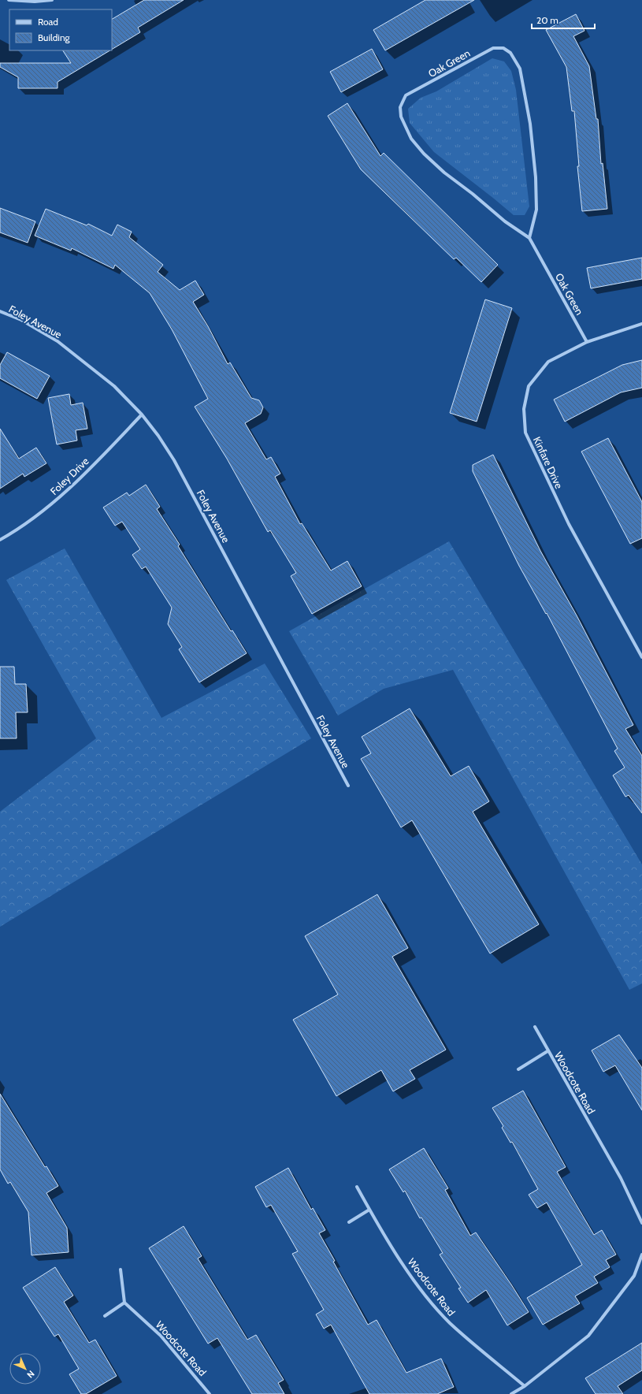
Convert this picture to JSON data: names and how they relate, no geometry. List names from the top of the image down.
{
  "streets": {
    "street": [
      "Oak Green",
      "Foley Avenue",
      "Kinfare Drive",
      "Foley Drive",
      "Woodcote Road"
    ]
  },
  "crossings": [
    ["Oak Green", "Kinfare Drive"],
    ["Foley Avenue", "Foley Drive"]
  ],
  "legend": ["Road", "Building"],
  "scale_bar": "20 m",
  "north": "bottom right"
}
